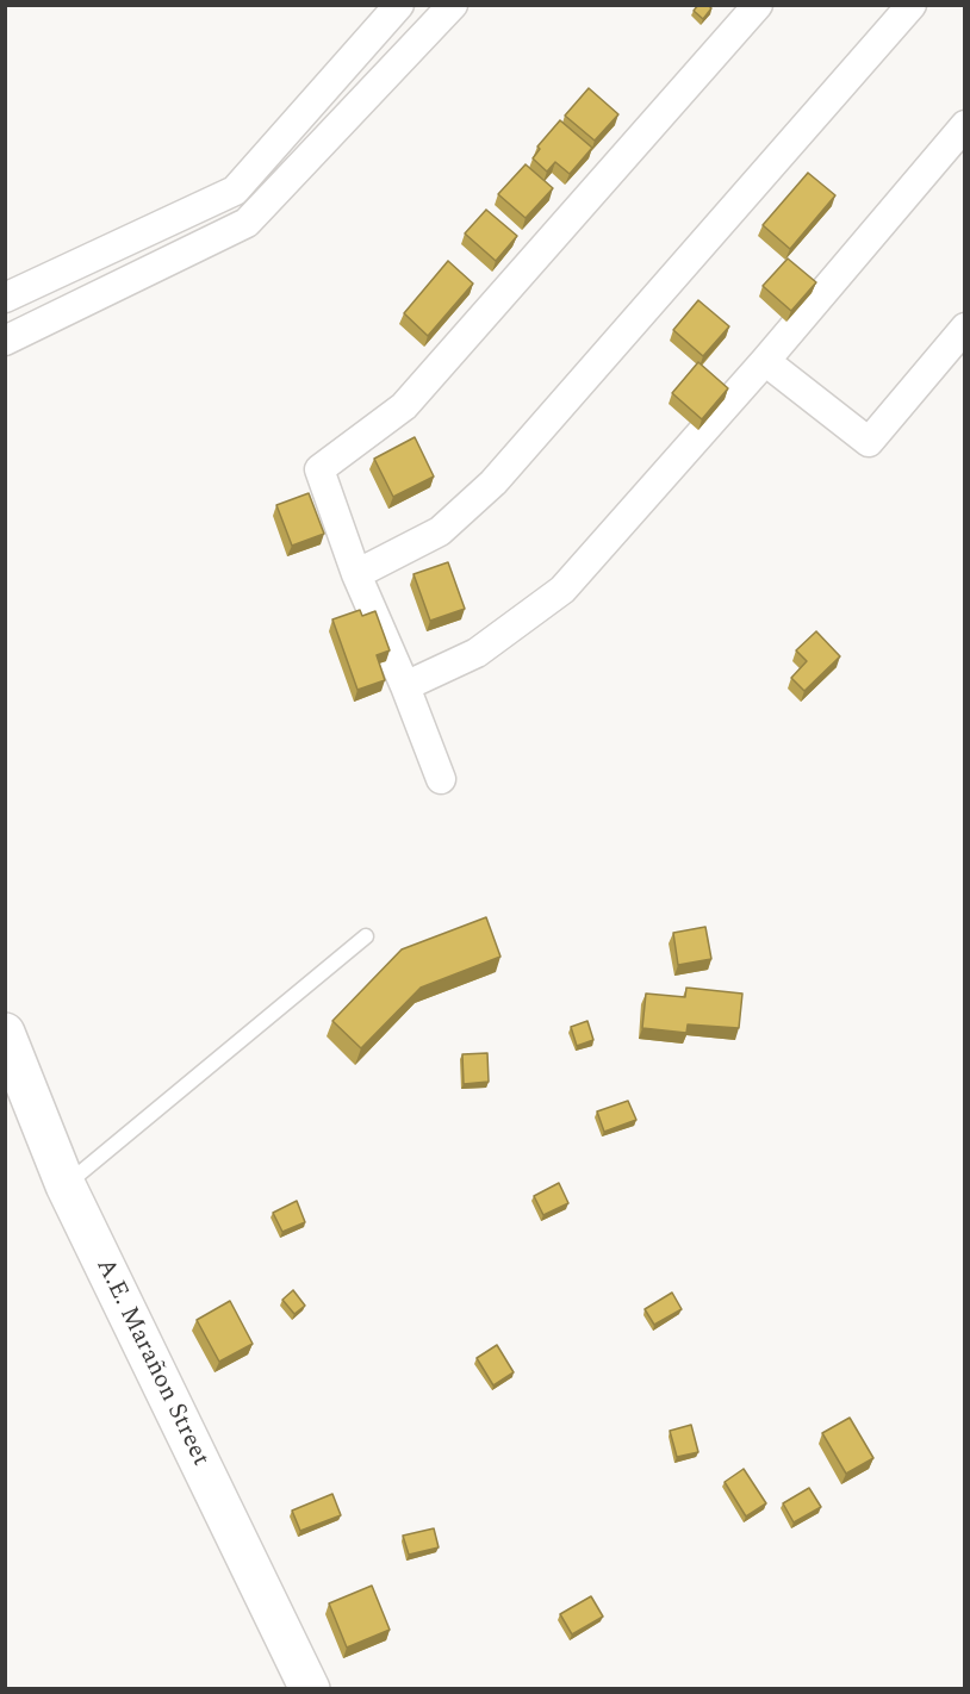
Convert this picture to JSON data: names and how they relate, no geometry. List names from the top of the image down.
{
  "streets": {
    "main road": ["A.E. Marañon Street"]
  }
}
